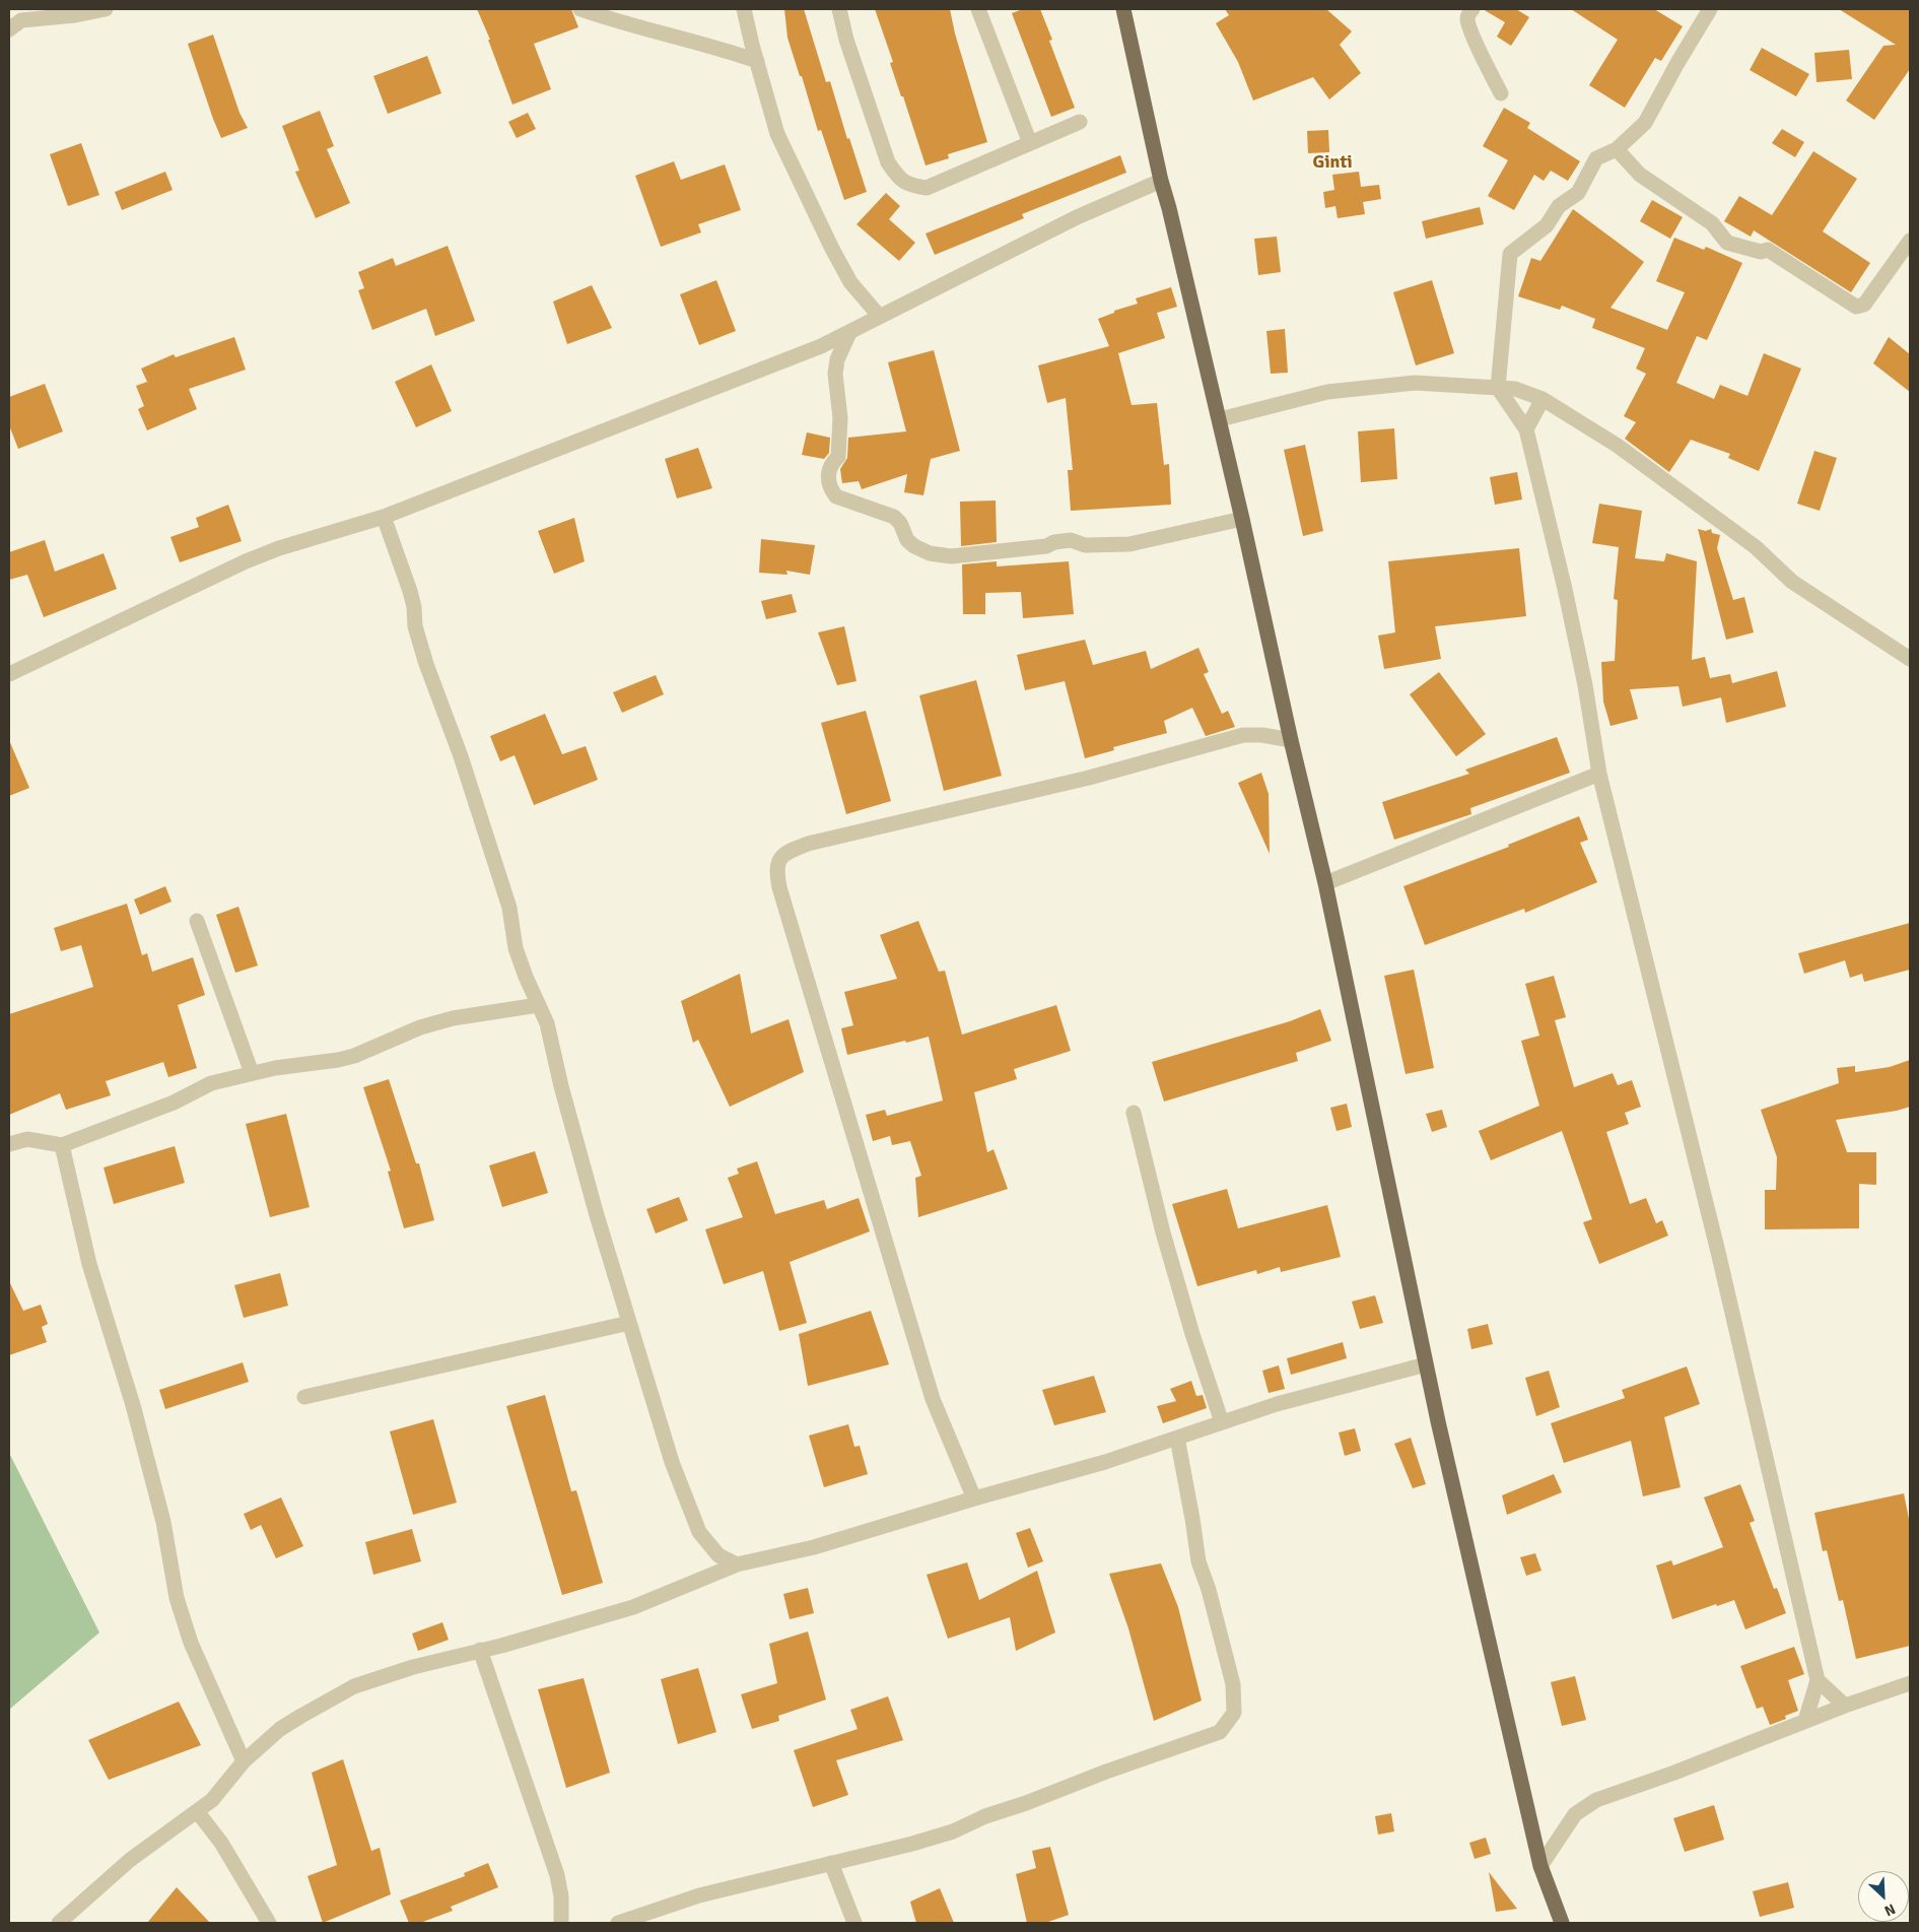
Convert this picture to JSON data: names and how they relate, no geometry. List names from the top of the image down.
{
  "districts": ["Ginti"],
  "north": "bottom right"
}
